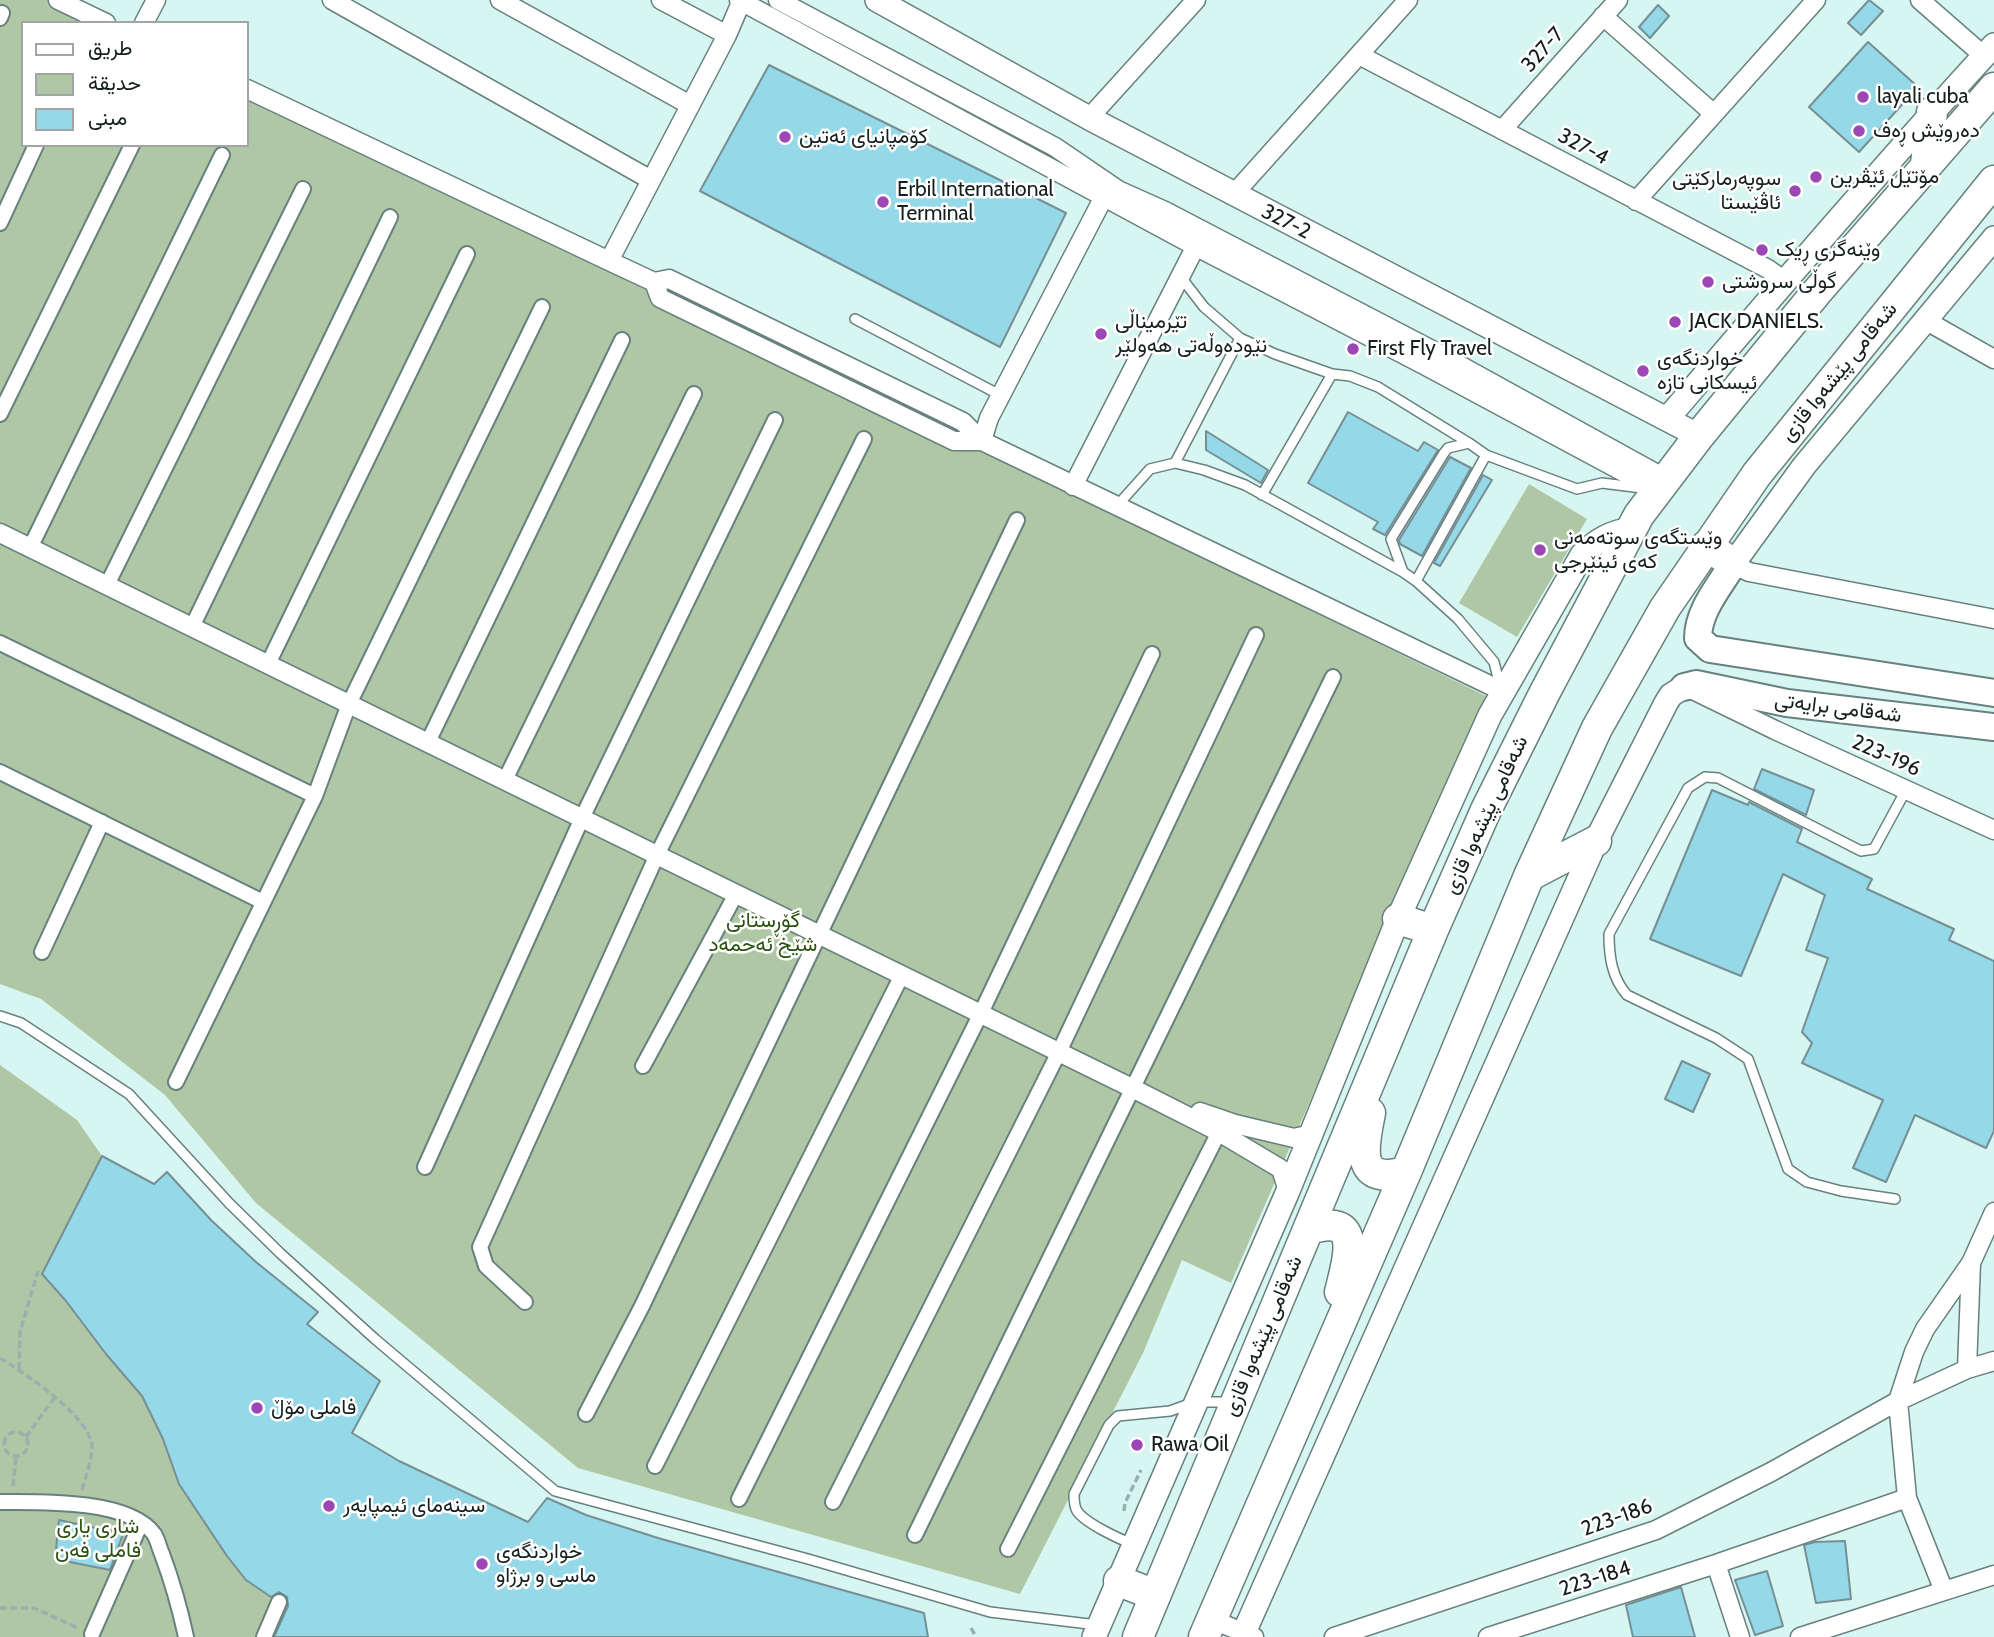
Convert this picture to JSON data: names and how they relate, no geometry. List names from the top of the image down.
{
  "streets": {
    "highway": ["شەقامی پێشەوا قازی"],
    "main road": ["شەقامی برایەتی"],
    "street": [
      "327-7",
      "327-4",
      "327-2",
      "223-196",
      "223-186",
      "223-184"
    ]
  },
  "crossings": [
    ["327-7", "327-4"],
    ["327-2", "شەقامی پێشەوا قازی"],
    ["شەقامی برایەتی", "223-196"]
  ],
  "parks": ["گۆڕستانی شێخ ئەحمەد", "شاری یاری فاملی فەن"],
  "places": [
    "layali cuba",
    "دەروێش ڕەف",
    "کۆمپانیای ئەتین",
    "مۆتێل ئێڤرین",
    "سوپەرمارکێتی ئاڤێستا",
    "Erbil International Terminal",
    "وێنەگری ڕیک",
    "گوڵی سروشتی",
    "JACK DANIELS.",
    "تێرمیناڵی نێودەوڵەتی هەولێر",
    "First Fly Travel",
    "خواردنگەی ئیسکانی تازە",
    "وێستگەی سوتەمەنی کەی ئینێرجی",
    "فاملی مۆڵ",
    "Rawa Oil",
    "سینەمای ئیمپایەر",
    "خواردنگەی ماسی و برژاو"
  ],
  "legend": ["طريق", "حديقة", "مبنى"]
}
